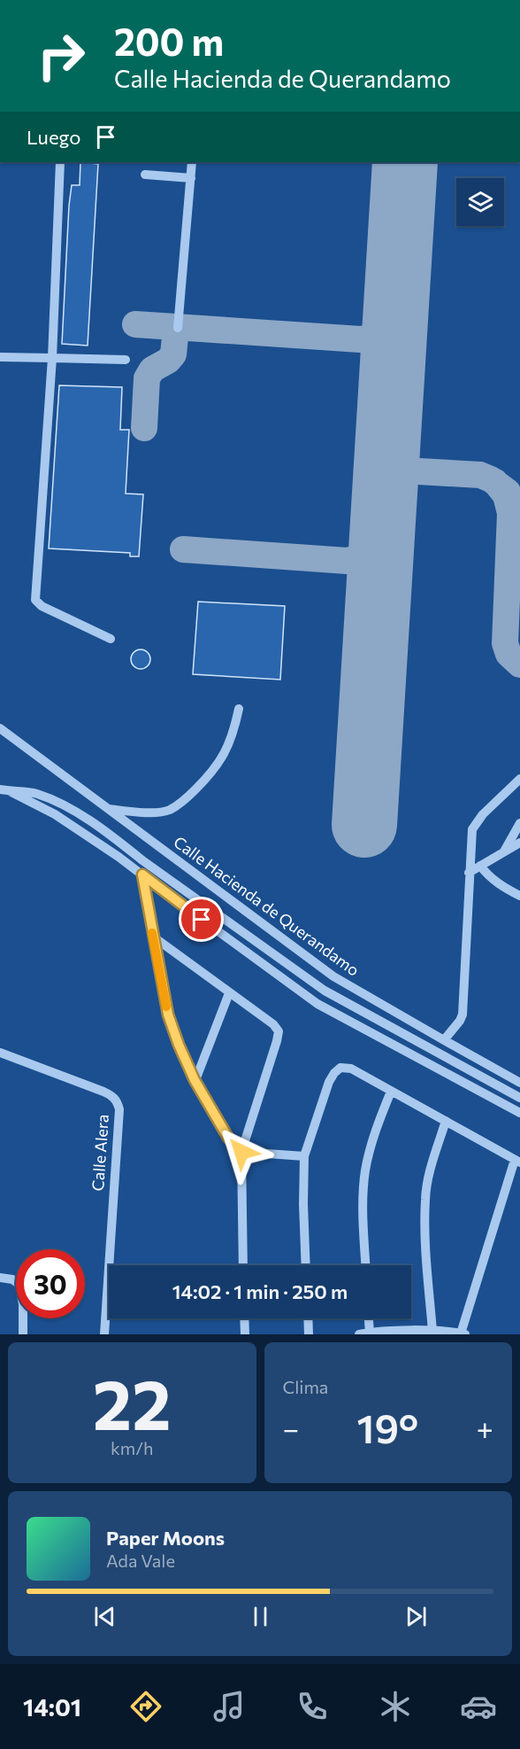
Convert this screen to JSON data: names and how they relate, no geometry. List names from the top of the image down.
{
  "streets": {
    "street": ["Calle Hacienda de Querandamo", "Calle Alera"]
  },
  "page": {
    "turn": ["200 m", "Calle Hacienda de Querandamo"],
    "then": "Luego",
    "limit": "30",
    "trip": "14:02 · 1 min · 250 m",
    "tile": [
      ["22", "km/h"],
      "Clima"
    ],
    "heat": ["−", "19°", "+"],
    "song": ["Paper Moons", "Ada Vale"],
    "tabs": "14:01"
  }
}
